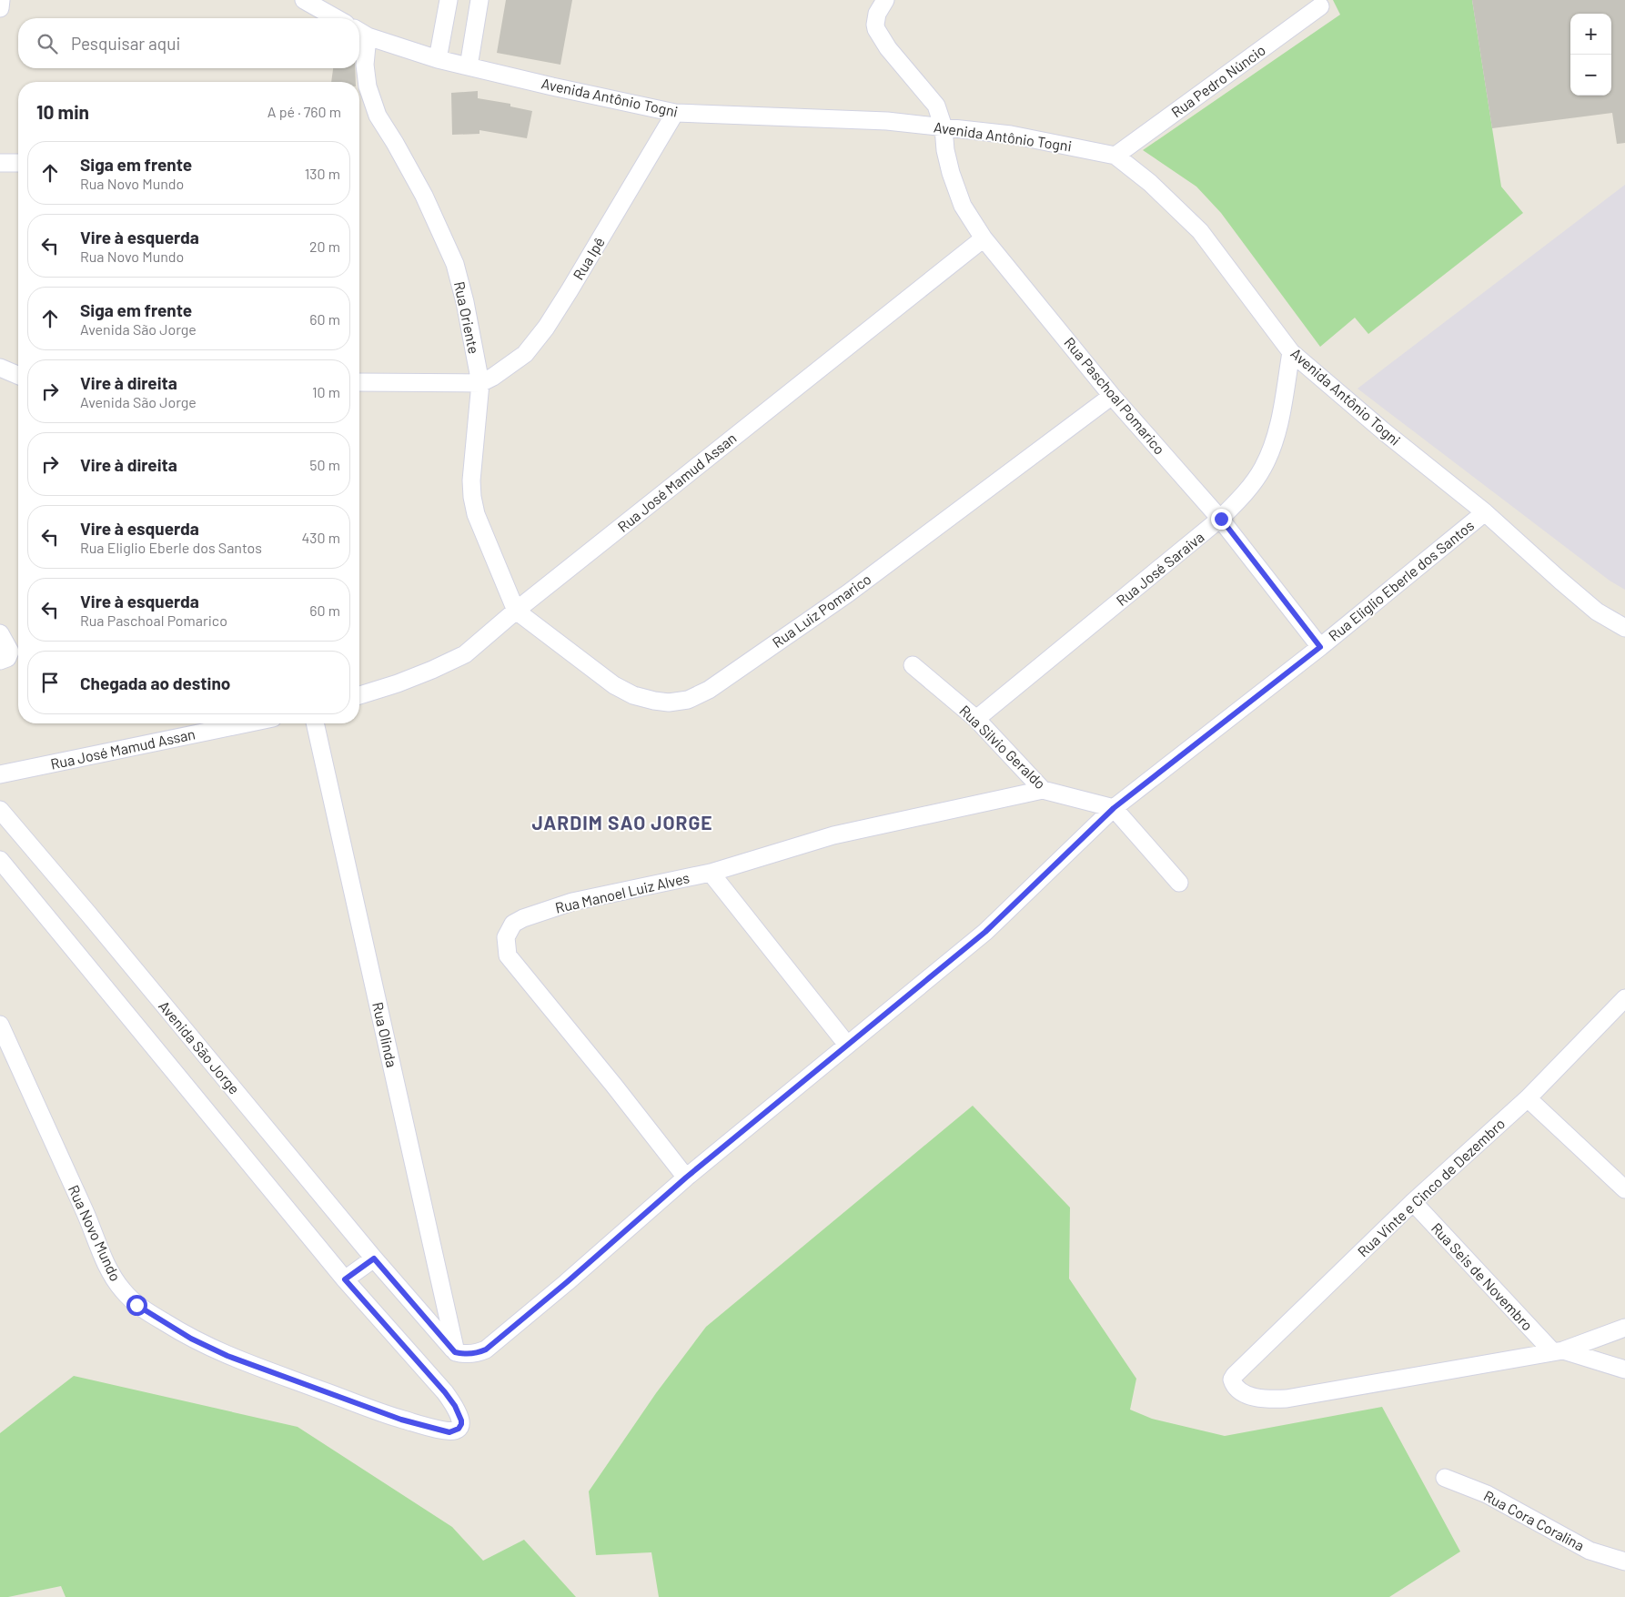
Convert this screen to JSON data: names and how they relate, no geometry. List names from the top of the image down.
{
  "streets": {
    "street": [
      "Rua Pedro Núncio",
      "Avenida Antônio Togni",
      "Rua Ipê",
      "Rua Oriente",
      "Rua Paschoal Pomarico",
      "Rua José Mamud Assan",
      "Rua José Saraiva",
      "Rua Eliglio Eberle dos Santos",
      "Rua Luiz Pomarico",
      "Rua Silvio Geraldo",
      "Rua Manoel Luiz Alves",
      "Rua Olinda",
      "Avenida São Jorge",
      "Rua Vinte e Cinco de Dezembro",
      "Rua Novo Mundo",
      "Rua Seis de Novembro",
      "Rua Cora Coralina"
    ]
  },
  "crossings": [
    ["Rua Pedro Núncio", "Avenida Antônio Togni"],
    ["Avenida Antônio Togni", "Rua Ipê"],
    ["Avenida Antônio Togni", "Rua Oriente"],
    ["Avenida Antônio Togni", "Rua Paschoal Pomarico"],
    ["Avenida Antônio Togni", "Rua José Saraiva"],
    ["Avenida Antônio Togni", "Rua Eliglio Eberle dos Santos"],
    ["Rua Ipê", "Rua Oriente"],
    ["Rua Oriente", "Rua José Mamud Assan"],
    ["Rua Oriente", "Rua Luiz Pomarico"],
    ["Rua Paschoal Pomarico", "Rua José Mamud Assan"],
    ["Rua Paschoal Pomarico", "Rua José Saraiva"],
    ["Rua Paschoal Pomarico", "Rua Eliglio Eberle dos Santos"],
    ["Rua Paschoal Pomarico", "Rua Luiz Pomarico"],
    ["Rua José Mamud Assan", "Rua Luiz Pomarico"],
    ["Rua José Saraiva", "Rua Silvio Geraldo"],
    ["Rua Eliglio Eberle dos Santos", "Rua Silvio Geraldo"],
    ["Rua Eliglio Eberle dos Santos", "Rua Manoel Luiz Alves"],
    ["Rua Eliglio Eberle dos Santos", "Rua Olinda"],
    ["Rua Eliglio Eberle dos Santos", "Avenida São Jorge"],
    ["Rua Silvio Geraldo", "Rua Manoel Luiz Alves"],
    ["Rua Olinda", "Avenida São Jorge"],
    ["Rua Vinte e Cinco de Dezembro", "Rua Seis de Novembro"]
  ],
  "districts": ["JARDIM SAO JORGE"],
  "page": {
    "map_buttons": ["+", "−"],
    "search": "Pesquisar aqui",
    "heading": ["10 min", "A pé · 760 m"],
    "list": [
      ["Siga em frente", "Rua Novo Mundo", "130 m"],
      ["Vire à esquerda", "Rua Novo Mundo", "20 m"],
      ["Siga em frente", "Avenida São Jorge", "60 m"],
      ["Vire à direita", "Avenida São Jorge", "10 m"],
      ["Vire à direita", "50 m"],
      ["Vire à esquerda", "Rua Eliglio Eberle dos Santos", "430 m"],
      ["Vire à esquerda", "Rua Paschoal Pomarico", "60 m"],
      "Chegada ao destino"
    ]
  }
}
